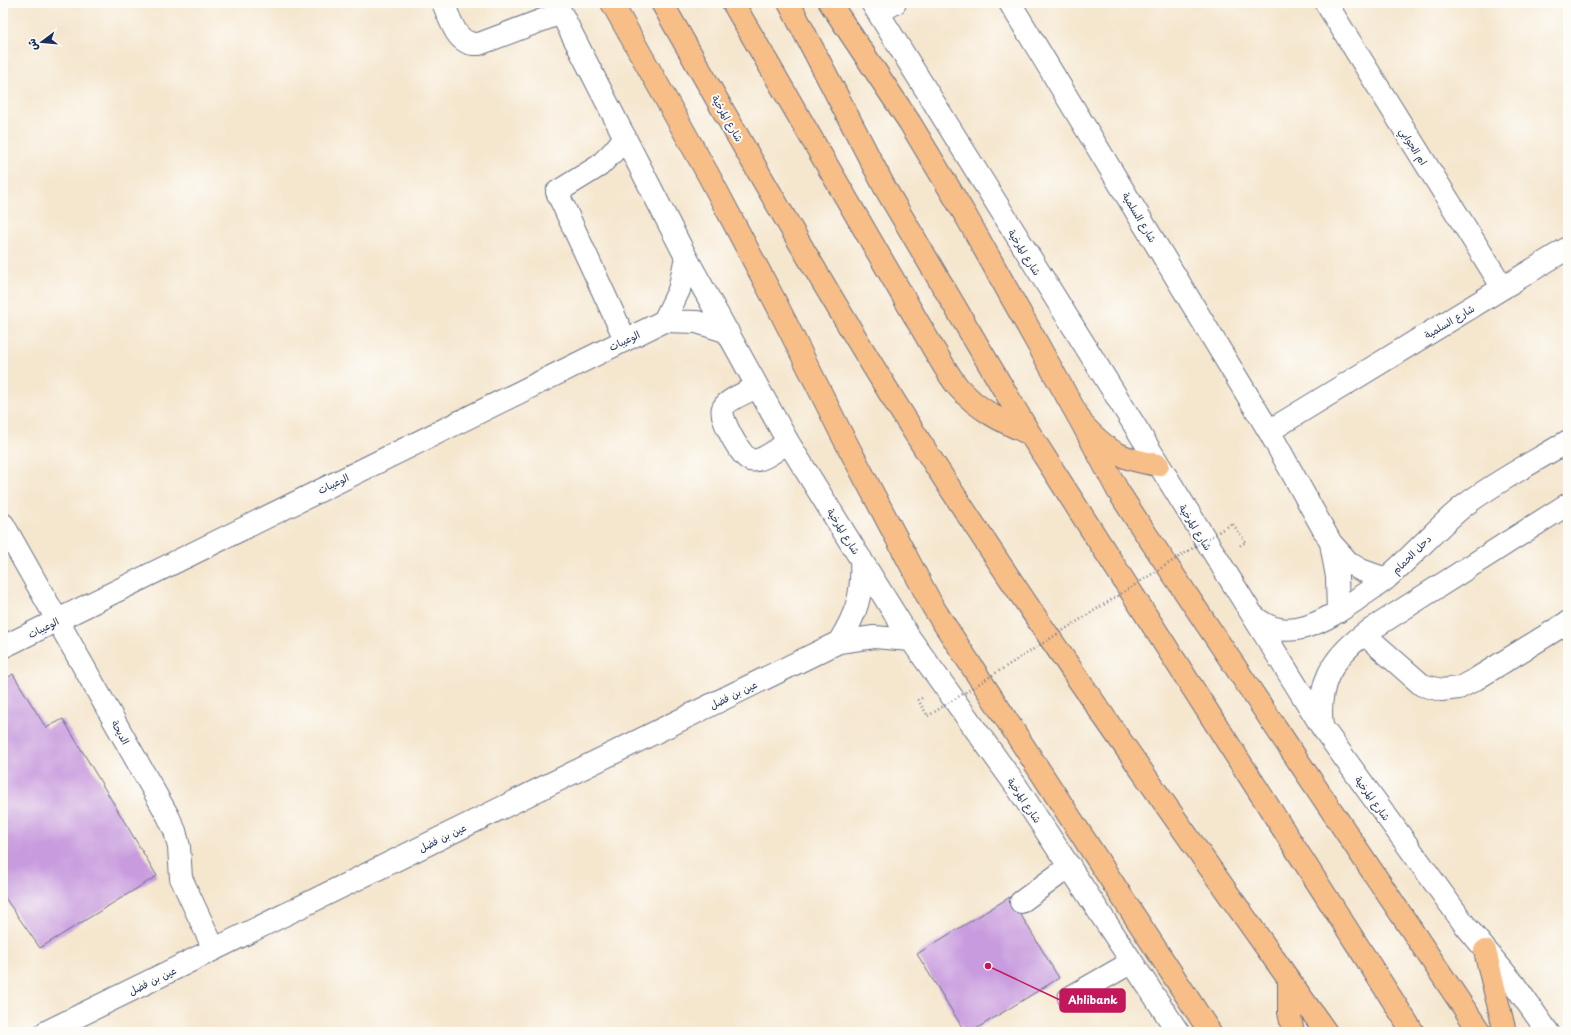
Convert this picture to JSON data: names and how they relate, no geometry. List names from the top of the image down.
{
  "streets": {
    "main road": ["شارع المرخية"],
    "street": [
      "ام الجوابي",
      "شارع السلمية",
      "الوعيبات",
      "دحل الحمام",
      "عين بن فضل",
      "الديحة"
    ]
  },
  "crossings": [
    ["شارع المرخية", "الوعيبات"],
    ["شارع المرخية", "دحل الحمام"],
    ["شارع المرخية", "عين بن فضل"],
    ["ام الجوابي", "شارع السلمية"],
    ["شارع السلمية", "دحل الحمام"],
    ["الوعيبات", "الديحة"],
    ["عين بن فضل", "الديحة"]
  ],
  "places": ["Ahlibank"],
  "north": "left"
}
